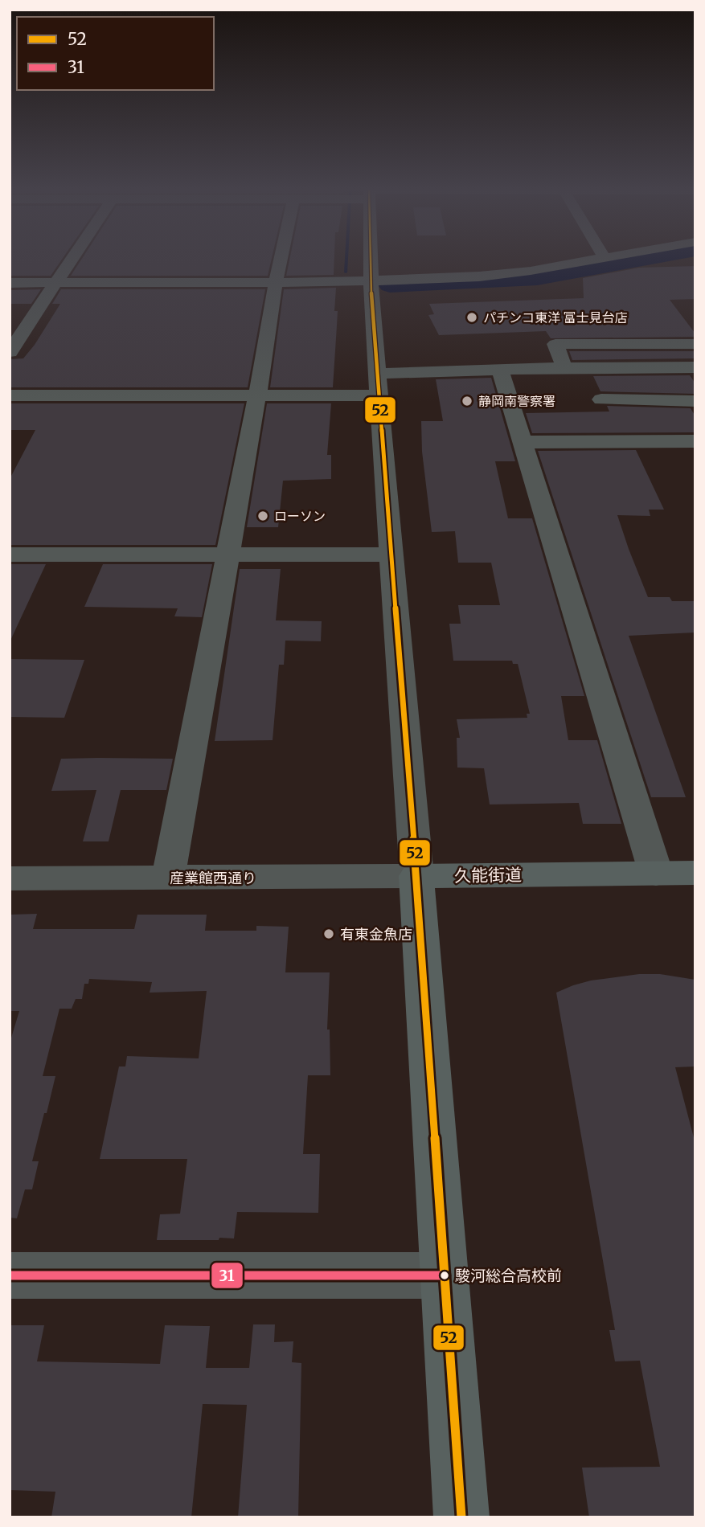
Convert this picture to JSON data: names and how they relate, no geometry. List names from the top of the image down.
{
  "streets": {
    "main road": ["久能街道"],
    "street": ["産業館西通り"]
  },
  "crossings": [
    ["久能街道", "産業館西通り"]
  ],
  "places": [
    "パチンコ東洋 富士見台店",
    "静岡南警察署",
    "ローソン",
    "有東金魚店",
    "駿河総合高校前"
  ],
  "lines": ["transit line 52", "transit line 31"],
  "legend": ["52", "31"]
}
